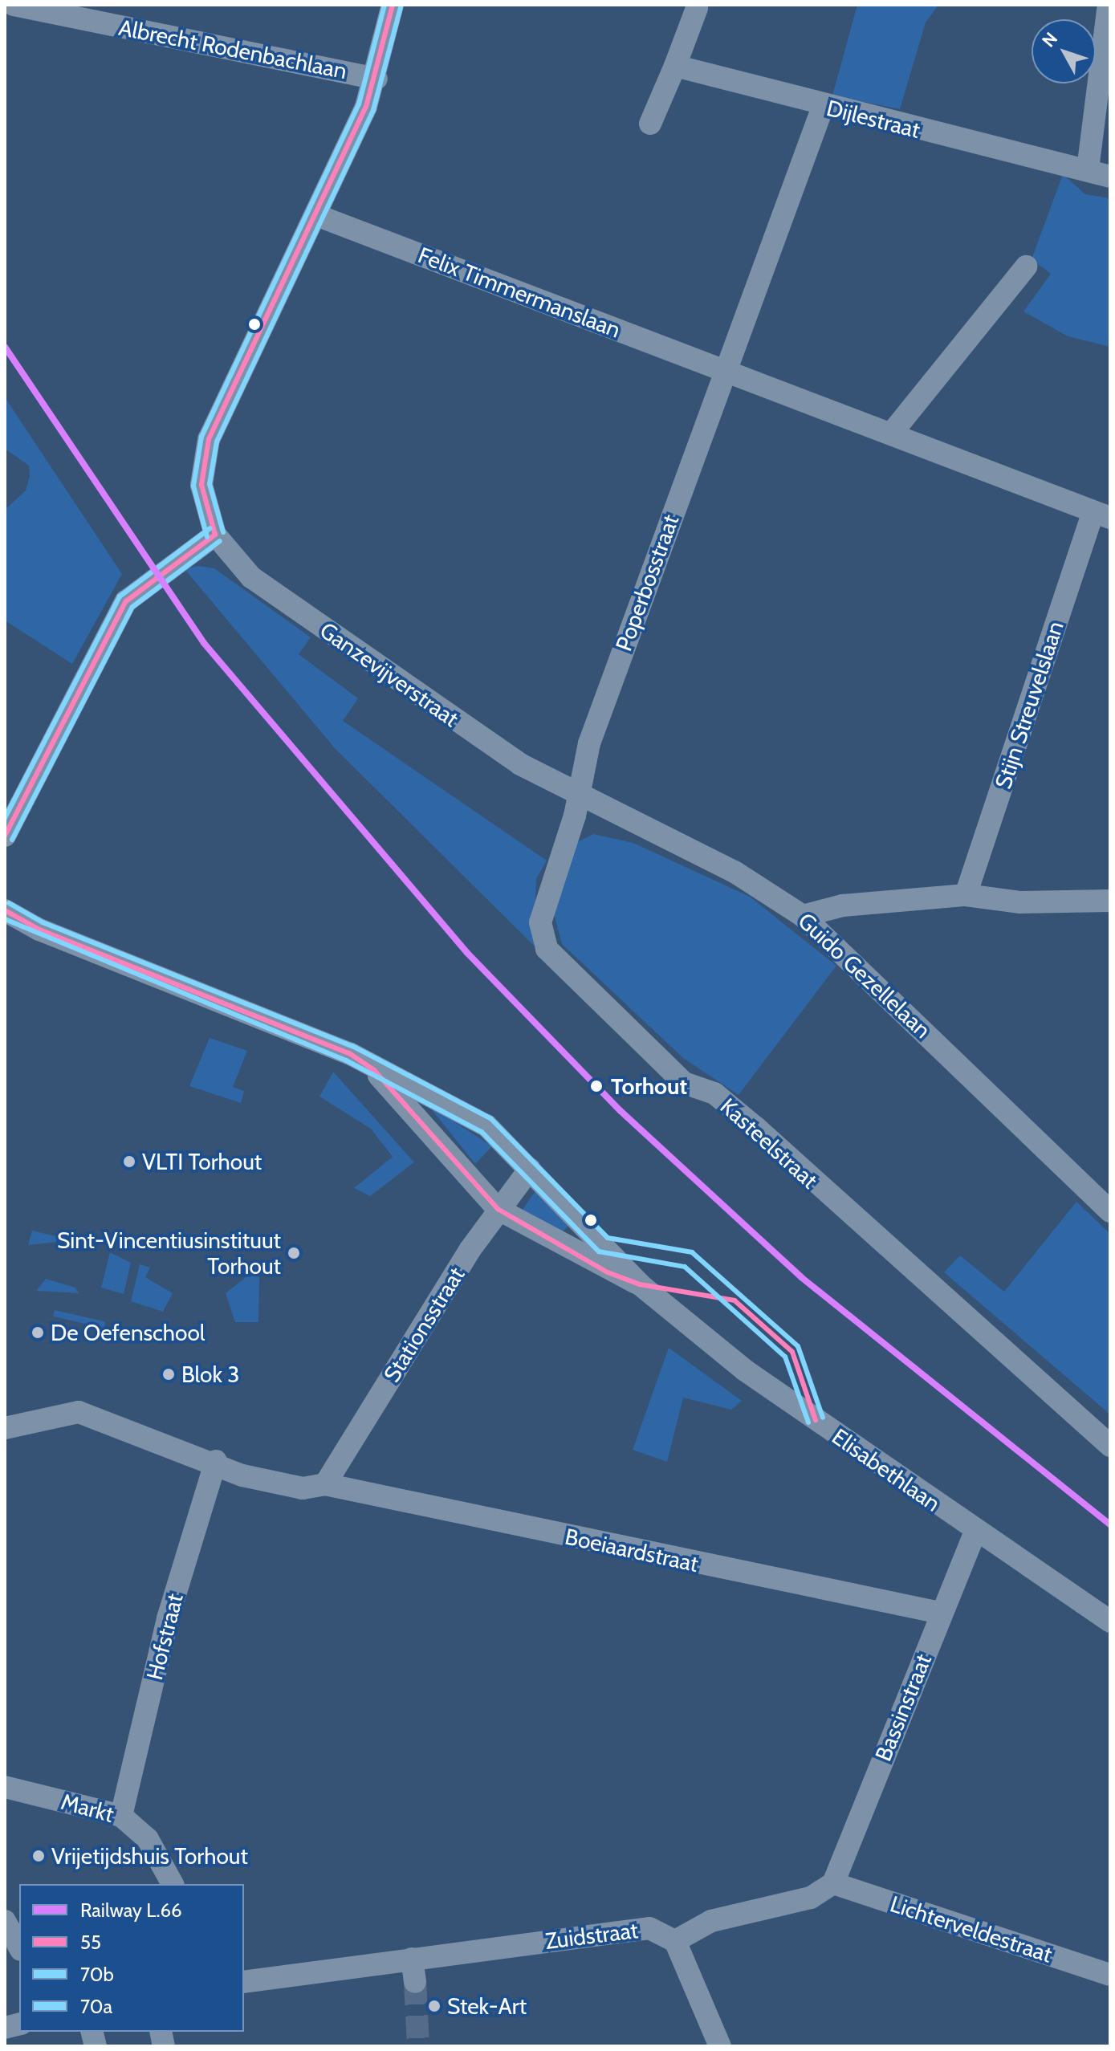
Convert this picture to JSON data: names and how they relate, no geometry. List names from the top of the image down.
{
  "streets": {
    "street": [
      "Albrecht Rodenbachlaan",
      "Dijlestraat",
      "Felix Timmermanslaan",
      "Poperbosstraat",
      "Ganzevijverstraat",
      "Stijn Streuvelslaan",
      "Guido Gezellelaan",
      "Kasteelstraat",
      "Stationsstraat",
      "Elisabethlaan",
      "Boeiaardstraat",
      "Hofstraat",
      "Bassinstraat",
      "Markt",
      "Lichterveldestraat",
      "Zuidstraat"
    ]
  },
  "crossings": [
    ["Dijlestraat", "Poperbosstraat"],
    ["Felix Timmermanslaan", "Poperbosstraat"],
    ["Poperbosstraat", "Ganzevijverstraat"],
    ["Poperbosstraat", "Guido Gezellelaan"],
    ["Poperbosstraat", "Kasteelstraat"],
    ["Ganzevijverstraat", "Guido Gezellelaan"],
    ["Ganzevijverstraat", "Kasteelstraat"],
    ["Guido Gezellelaan", "Kasteelstraat"],
    ["Stationsstraat", "Elisabethlaan"],
    ["Stationsstraat", "Boeiaardstraat"],
    ["Elisabethlaan", "Bassinstraat"],
    ["Boeiaardstraat", "Hofstraat"],
    ["Boeiaardstraat", "Bassinstraat"],
    ["Hofstraat", "Markt"],
    ["Bassinstraat", "Lichterveldestraat"]
  ],
  "places": [
    "Torhout",
    "VLTI Torhout",
    "Sint-Vincentiusinstituut Torhout",
    "De Oefenschool",
    "Blok 3",
    "Vrijetijdshuis Torhout",
    "Stek-Art"
  ],
  "lines": [
    "transit line 55",
    "transit line 70a",
    "transit line 70b",
    "rail line L.66"
  ],
  "legend": [
    "Railway L.66",
    "55",
    "70b",
    "70a"
  ],
  "north": "top left"
}
